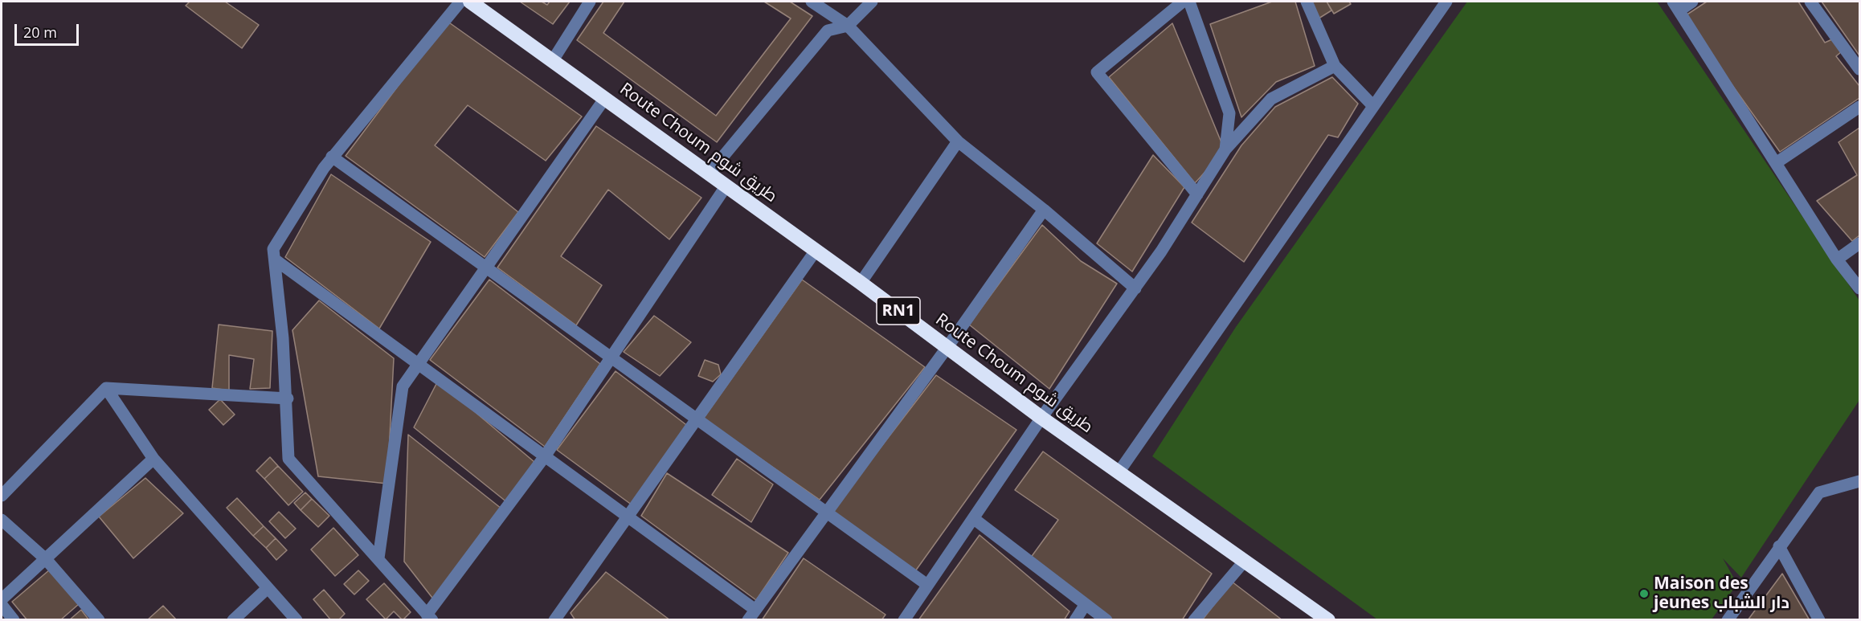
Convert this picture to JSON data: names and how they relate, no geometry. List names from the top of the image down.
{
  "streets": {
    "highway": ["Route Choum طريق شوم", "RN1"]
  },
  "places": ["Maison des jeunes دار الشباب"],
  "scale_bar": "20 m"
}
